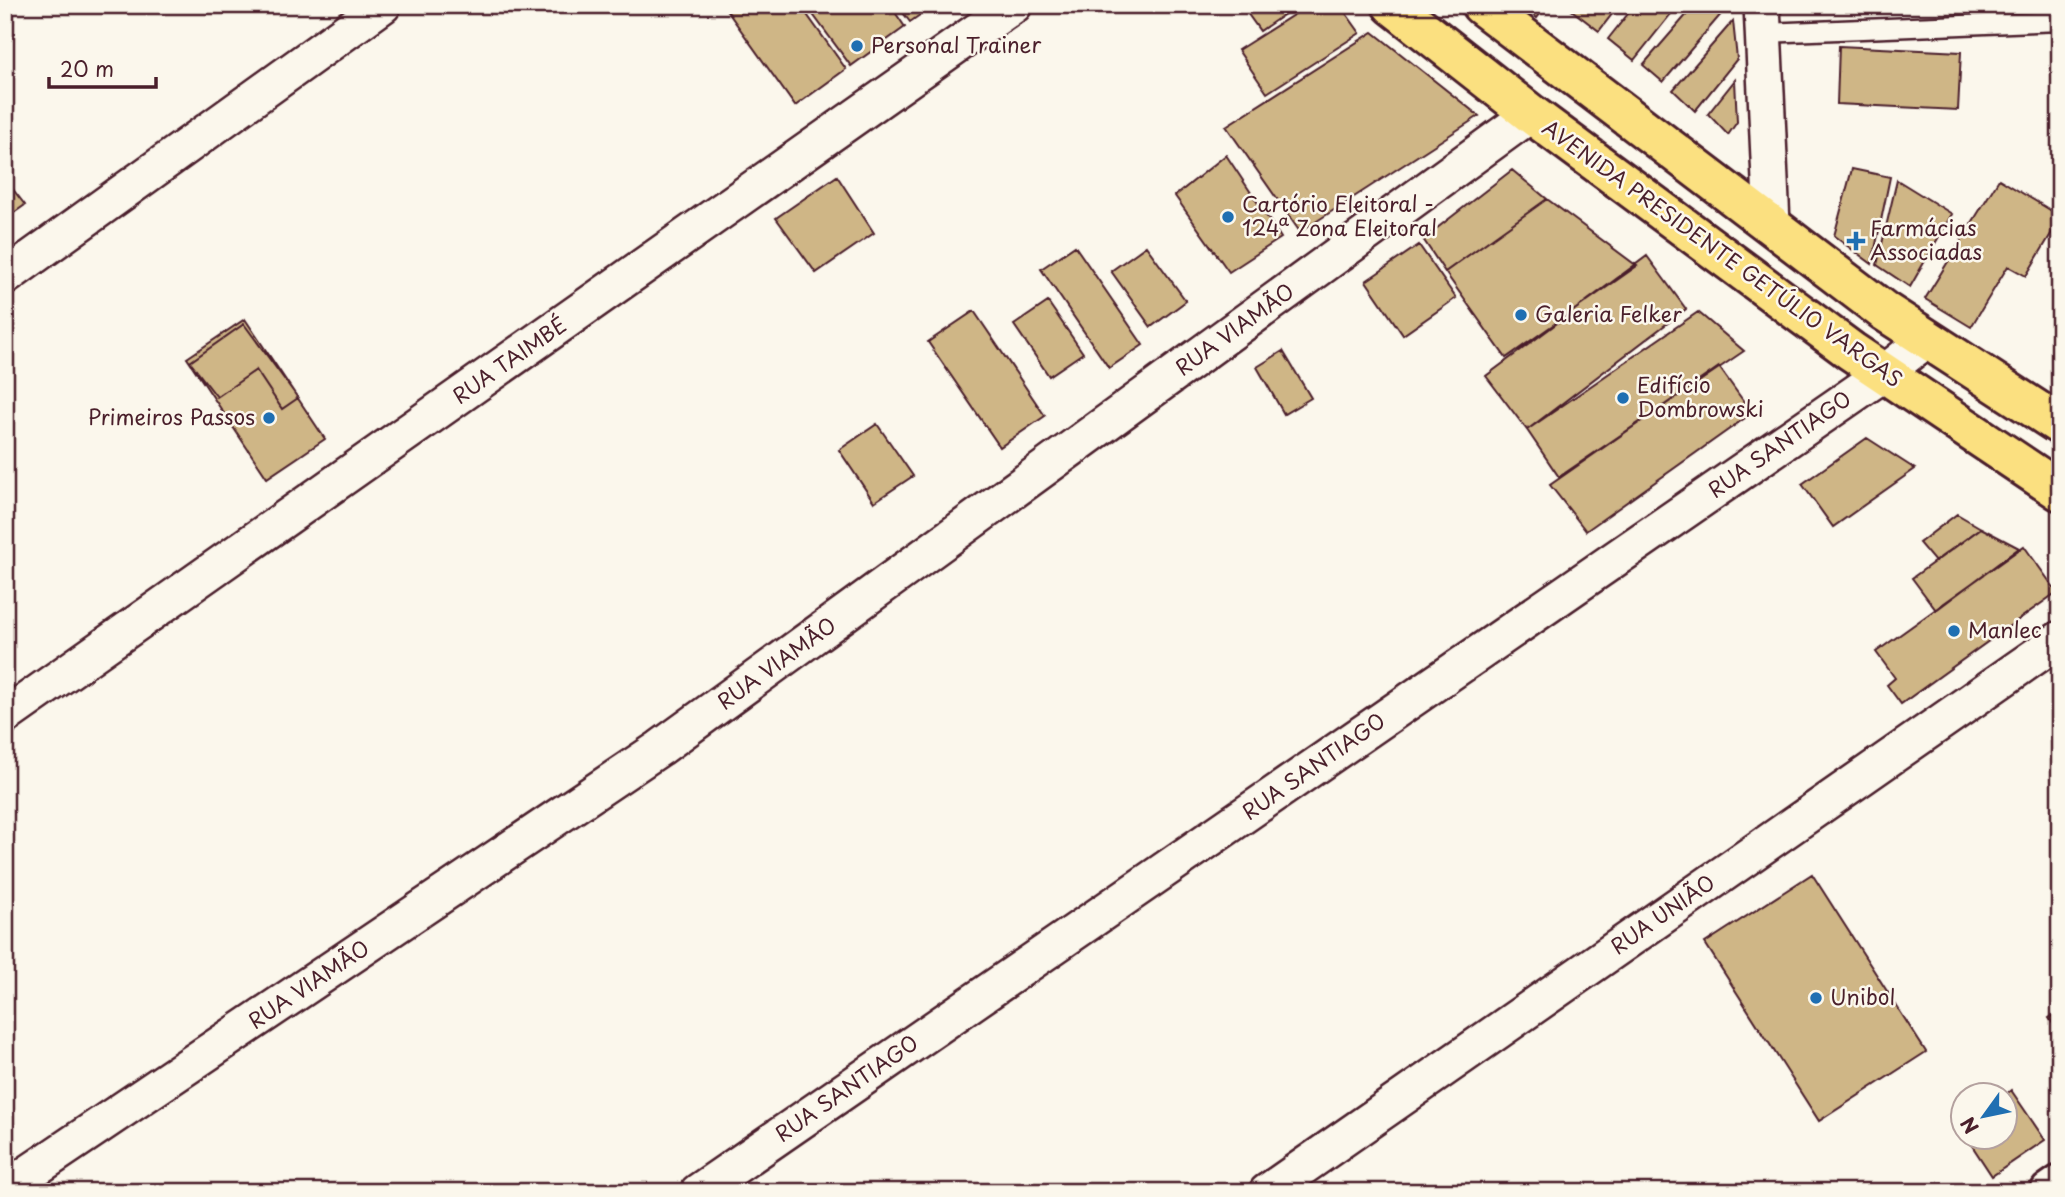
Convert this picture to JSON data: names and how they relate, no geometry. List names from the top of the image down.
{
  "streets": {
    "main road": ["AVENIDA PRESIDENTE GETÚLIO VARGAS"],
    "street": [
      "RUA VIAMÃO",
      "RUA TAIMBÉ",
      "RUA SANTIAGO",
      "RUA UNIÃO"
    ]
  },
  "crossings": [
    ["AVENIDA PRESIDENTE GETÚLIO VARGAS", "RUA VIAMÃO"],
    ["AVENIDA PRESIDENTE GETÚLIO VARGAS", "RUA SANTIAGO"]
  ],
  "places": {
    "other": [
      "Personal Trainer",
      "Cartório Eleitoral - 124ª Zona Eleitoral",
      "Galeria Felker",
      "Edifício Dombrowski",
      "Primeiros Passos",
      "Manlec",
      "Unibol"
    ],
    "health": ["Farmácias Associadas"]
  },
  "scale_bar": "20 m",
  "north": "bottom left"
}
